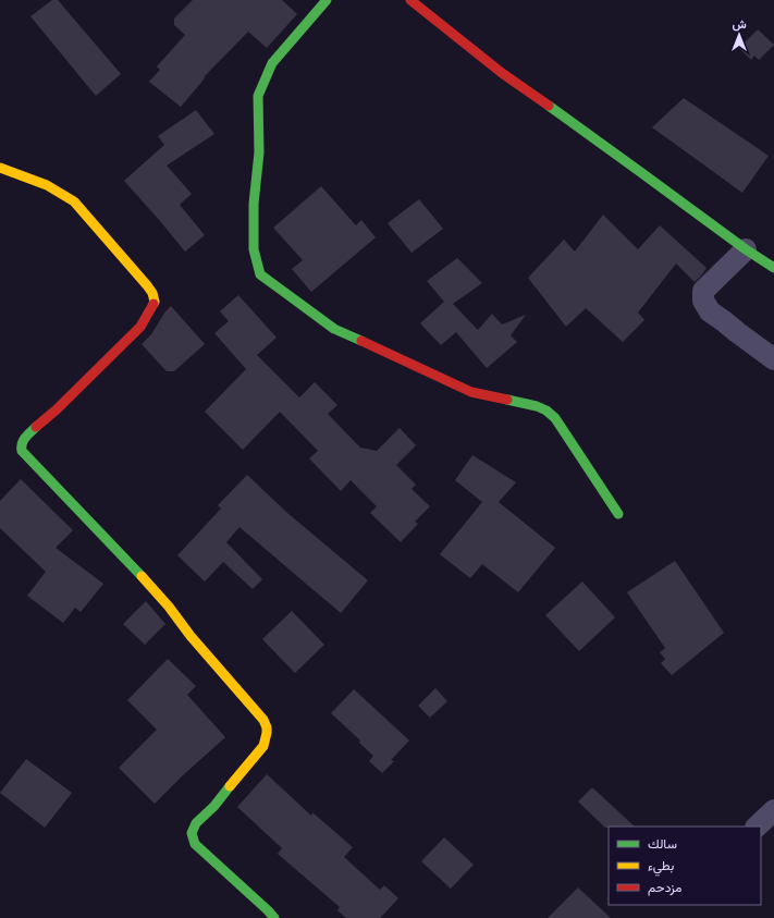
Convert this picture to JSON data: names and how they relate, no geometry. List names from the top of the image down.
{
  "legend": ["سالك", "بطيء", "مزدحم"],
  "north": "top"
}
